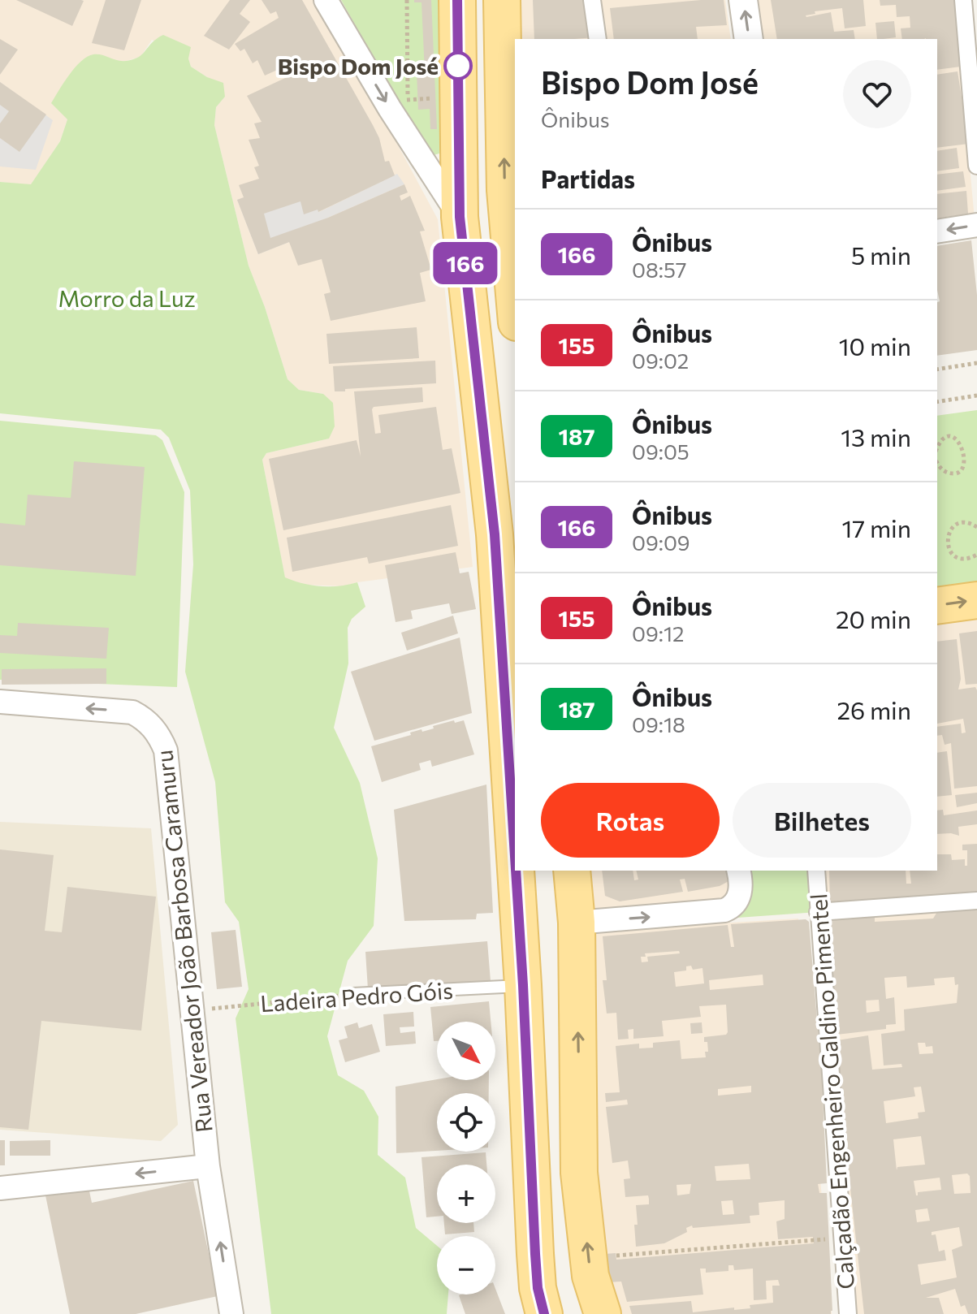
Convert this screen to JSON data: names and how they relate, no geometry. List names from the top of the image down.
{
  "streets": {
    "street": ["Rua Vereador João Barbosa Caramuru", "Calçadão Engenheiro Galdino Pimentel"],
    "lane": ["Ladeira Pedro Góis"]
  },
  "crossings": [
    ["Rua Vereador João Barbosa Caramuru", "Ladeira Pedro Góis"]
  ],
  "one_way": ["Rua Vereador João Barbosa Caramuru"],
  "parks": ["Morro da Luz"],
  "places": ["Bispo Dom José"],
  "lines": ["bus line 166"],
  "north": "bottom right",
  "page": {
    "on_map": "166",
    "heading": [
      ["Bispo Dom José", "Ônibus"],
      "Partidas"
    ],
    "list": [
      {
        "mark": "166",
        "name": "Ônibus",
        "note": "08:57",
        "value": "5 min"
      },
      {
        "mark": "155",
        "name": "Ônibus",
        "note": "09:02",
        "value": "10 min"
      },
      {
        "mark": "187",
        "name": "Ônibus",
        "note": "09:05",
        "value": "13 min"
      },
      {
        "mark": "166",
        "name": "Ônibus",
        "note": "09:09",
        "value": "17 min"
      },
      {
        "mark": "155",
        "name": "Ônibus",
        "note": "09:12",
        "value": "20 min"
      },
      {
        "mark": "187",
        "name": "Ônibus",
        "note": "09:18",
        "value": "26 min"
      }
    ],
    "buttons": ["Rotas", "Bilhetes"],
    "map_buttons": ["+", "−"]
  }
}
